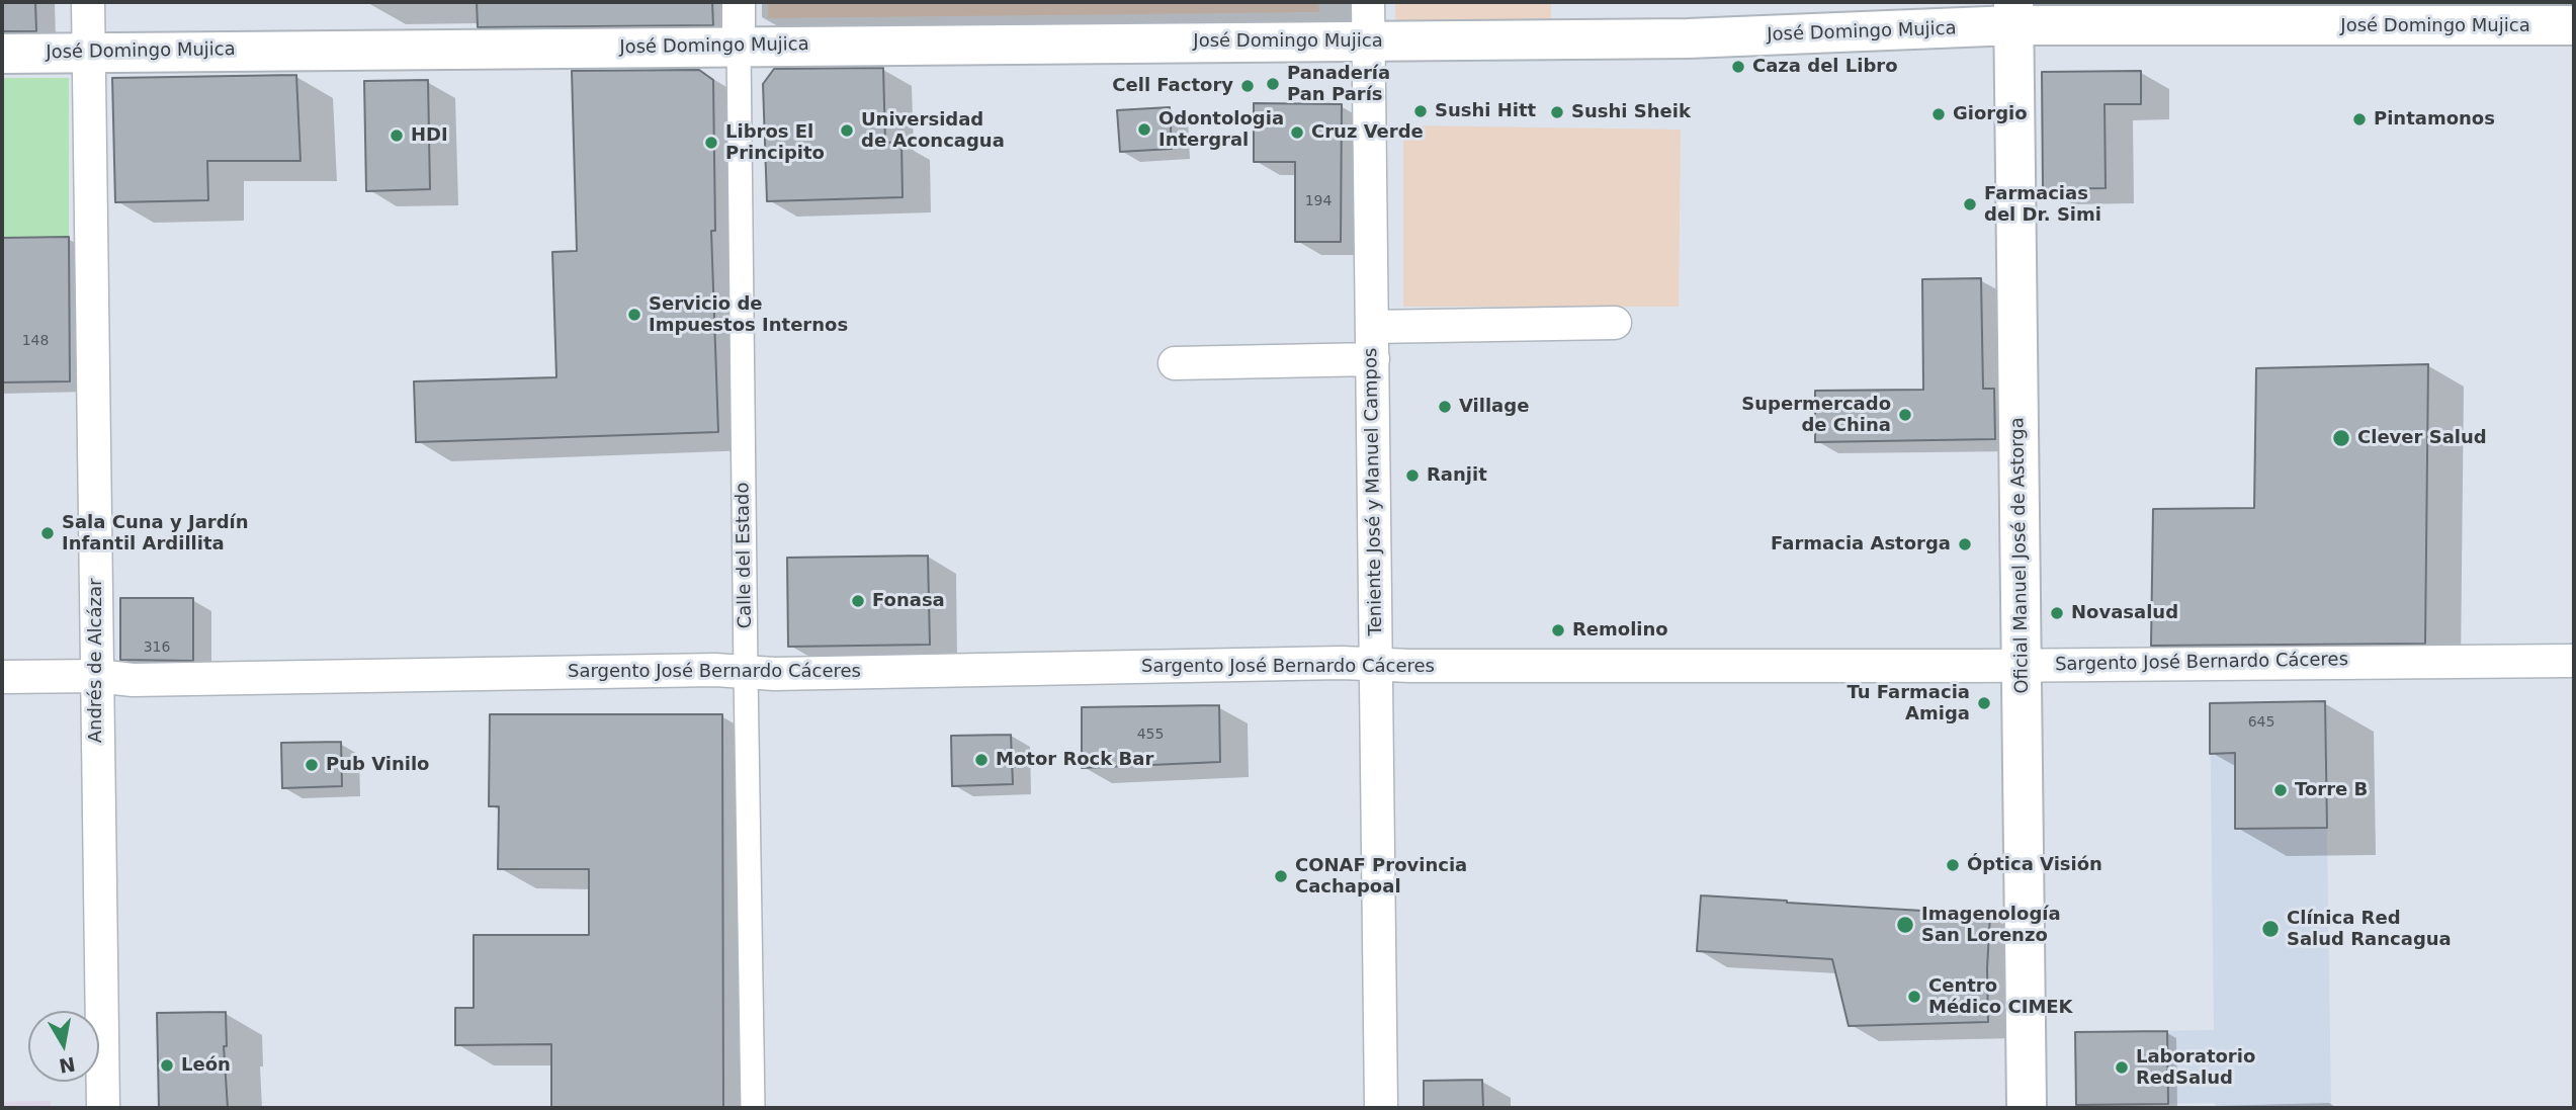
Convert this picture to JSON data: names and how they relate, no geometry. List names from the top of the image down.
{
  "streets": {
    "street": [
      "José Domingo Mujica",
      "Teniente José y Manuel Campos",
      "Calle del Estado",
      "Oficial Manuel José de Astorga",
      "Andrés de Alcázar",
      "Sargento José Bernardo Cáceres"
    ]
  },
  "crossings": [
    ["José Domingo Mujica", "Teniente José y Manuel Campos"],
    ["José Domingo Mujica", "Calle del Estado"],
    ["José Domingo Mujica", "Oficial Manuel José de Astorga"],
    ["José Domingo Mujica", "Andrés de Alcázar"],
    ["Teniente José y Manuel Campos", "Sargento José Bernardo Cáceres"],
    ["Calle del Estado", "Sargento José Bernardo Cáceres"],
    ["Oficial Manuel José de Astorga", "Sargento José Bernardo Cáceres"],
    ["Andrés de Alcázar", "Sargento José Bernardo Cáceres"]
  ],
  "places": [
    "Caza del Libro",
    "Panadería Pan París",
    "Cell Factory",
    "Sushi Hitt",
    "Sushi Sheik",
    "Giorgio",
    "Pintamonos",
    "Odontologia Intergral",
    "Universidad de Aconcagua",
    "Cruz Verde",
    "HDI",
    "Libros El Principito",
    "Farmacias del Dr. Simi",
    "Servicio de Impuestos Internos",
    "Village",
    "Supermercado de China",
    "Clever Salud",
    "Ranjit",
    "Sala Cuna y Jardín Infantil Ardillita",
    "Farmacia Astorga",
    "Fonasa",
    "Novasalud",
    "Remolino",
    "Tu Farmacia Amiga",
    "Motor Rock Bar",
    "Pub Vinilo",
    "Torre B",
    "Óptica Visión",
    "CONAF Provincia Cachapoal",
    "Imagenología San Lorenzo",
    "Clínica Red Salud Rancagua",
    "Centro Médico CIMEK",
    "León",
    "Laboratorio RedSalud"
  ],
  "house_numbers": [
    "194",
    "148",
    "316",
    "645",
    "455"
  ],
  "north": "bottom"
}
